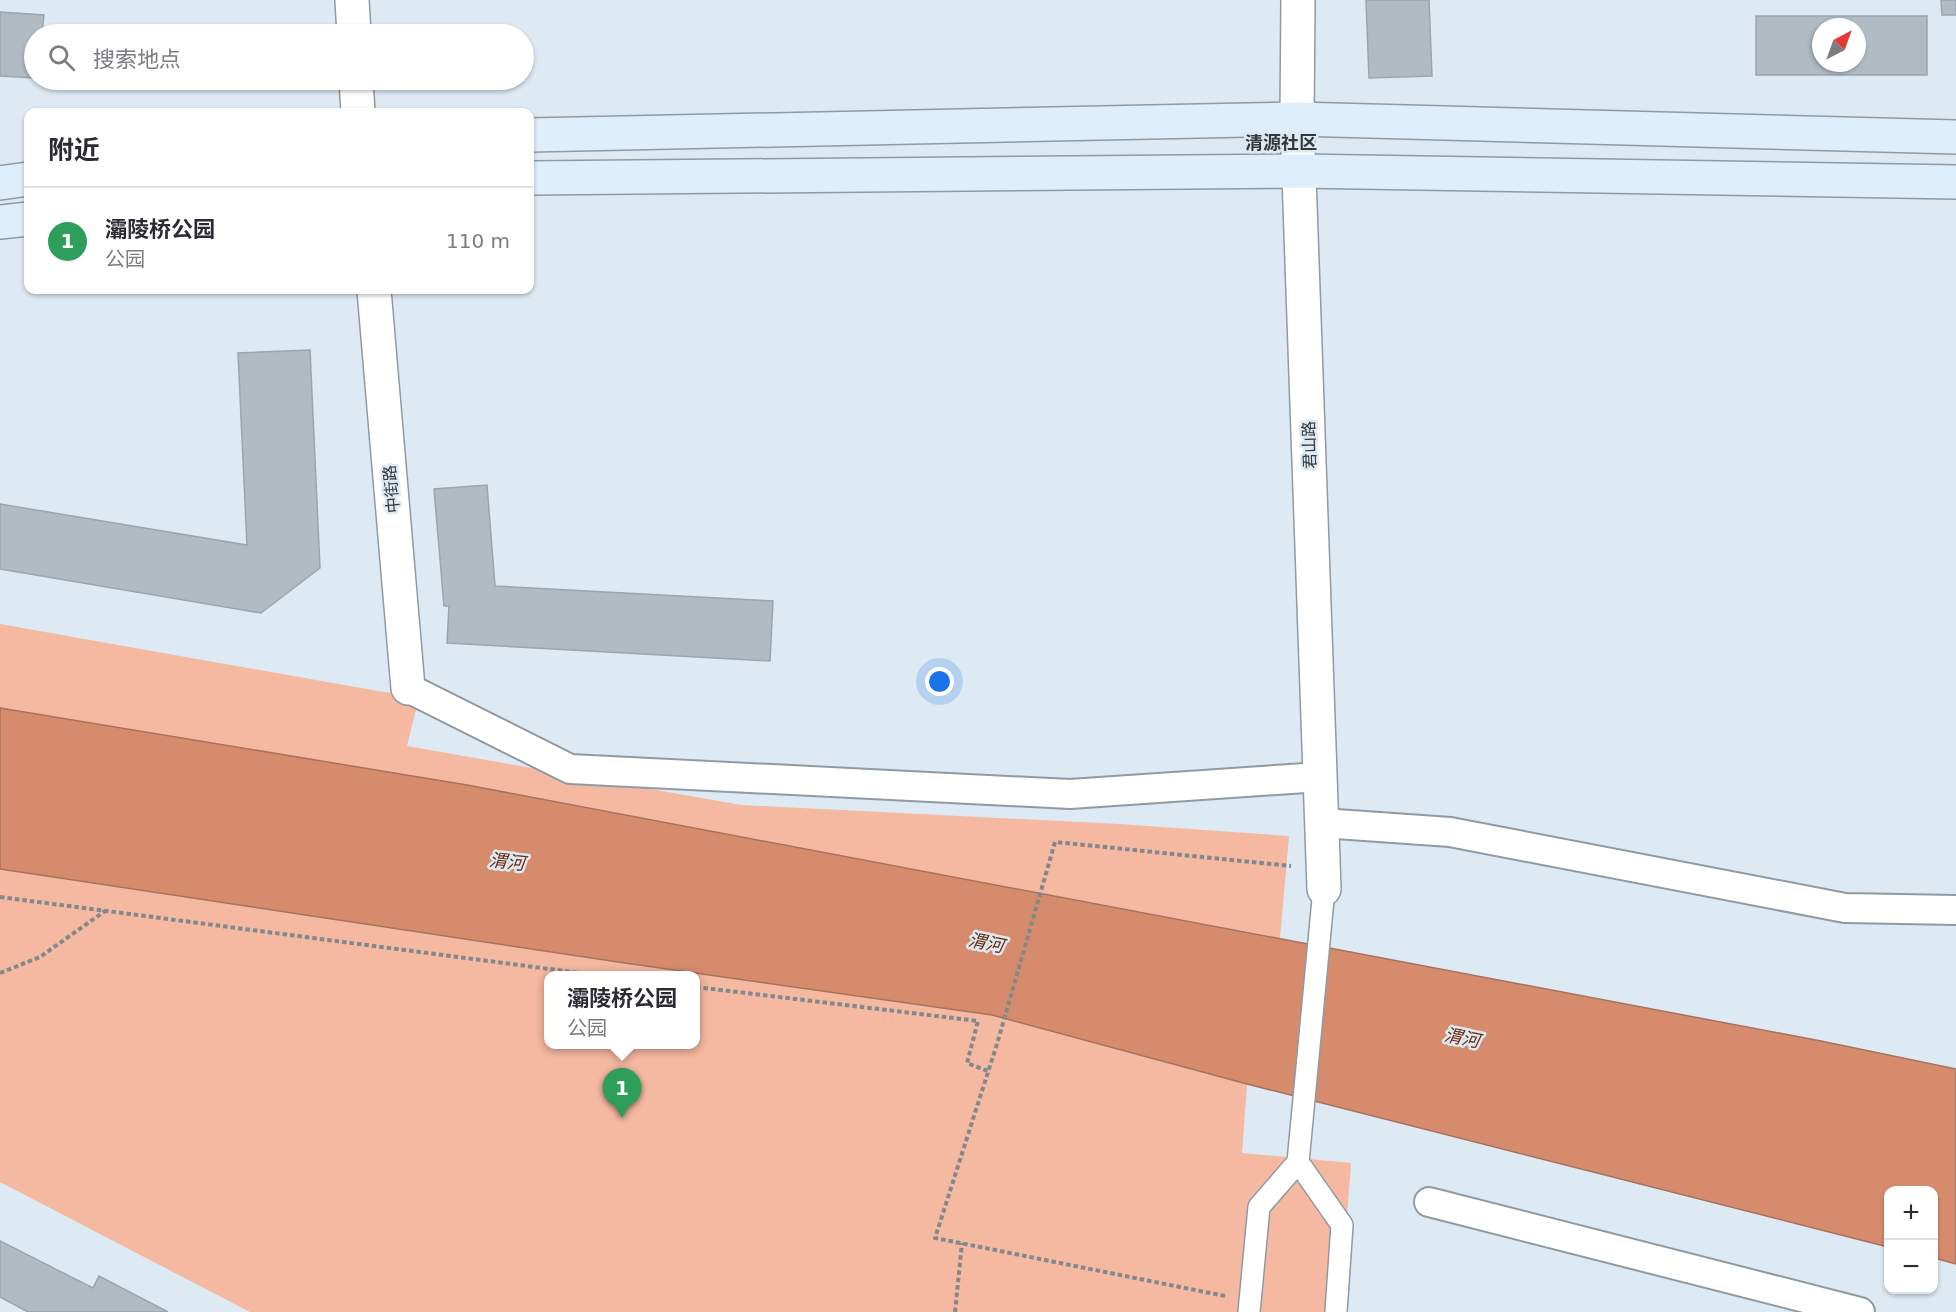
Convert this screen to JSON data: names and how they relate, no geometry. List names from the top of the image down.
{
  "streets": {
    "street": ["君山路", "中街路"]
  },
  "districts": ["清源社区"],
  "water": ["渭河"],
  "north": "top right",
  "page": {
    "search": "搜索地点",
    "heading": "附近",
    "list": [
      {
        "mark": "1",
        "name": "灞陵桥公园",
        "note": "公园",
        "value": "110 m"
      }
    ],
    "popup": ["灞陵桥公园", "公园"],
    "pins": "1",
    "map_buttons": ["+", "−"]
  }
}
